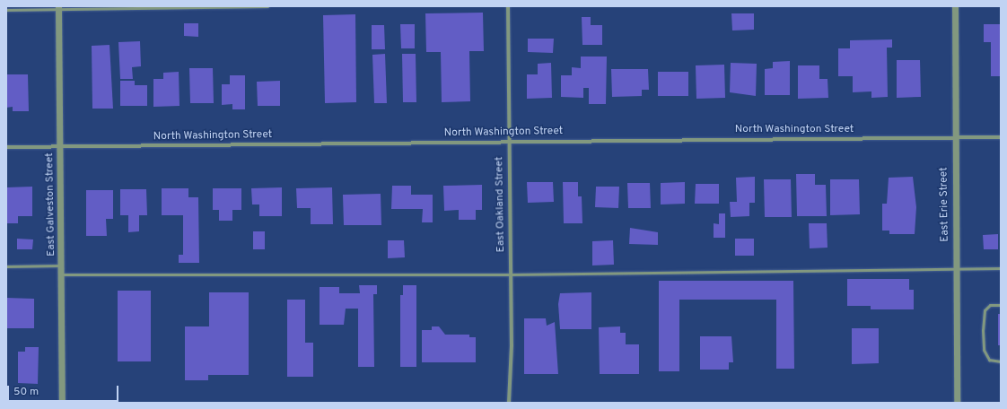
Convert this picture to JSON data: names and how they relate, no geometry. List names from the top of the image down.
{
  "streets": {
    "street": [
      "North Washington Street",
      "East Galveston Street",
      "East Oakland Street",
      "East Erie Street"
    ]
  },
  "crossings": [
    ["North Washington Street", "East Galveston Street"],
    ["North Washington Street", "East Oakland Street"],
    ["North Washington Street", "East Erie Street"]
  ],
  "scale_bar": "50 m"
}
